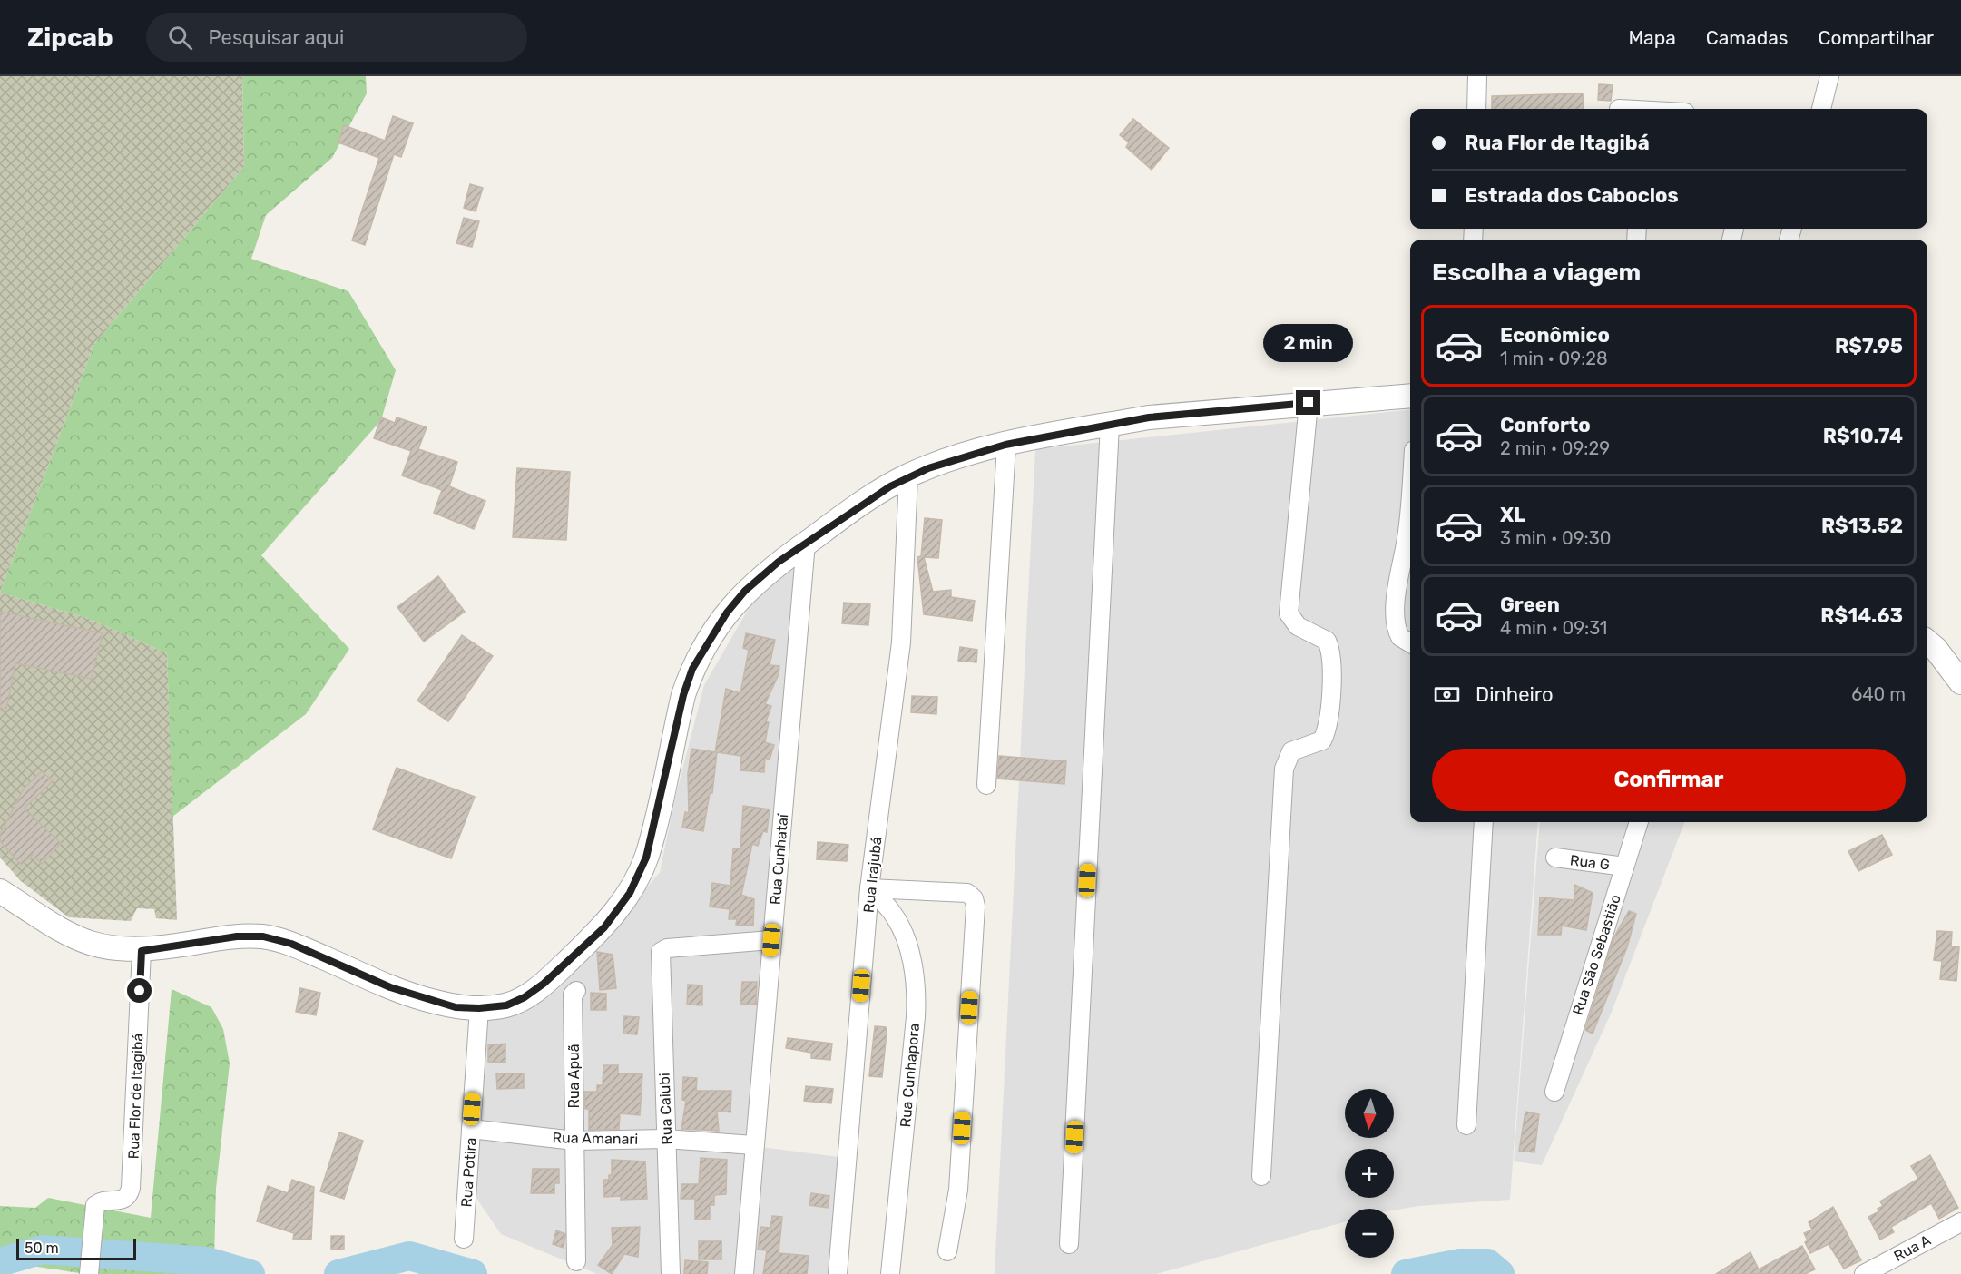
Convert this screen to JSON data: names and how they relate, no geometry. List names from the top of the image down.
{
  "streets": {
    "street": [
      "Rua Cunhataí",
      "Rua G",
      "Rua Irajubá",
      "Rua São Sebastião",
      "Rua Cunhapora",
      "Rua Apuã",
      "Rua Flor de Itagibá",
      "Rua Caiubi",
      "Rua Amanari",
      "Rua Potira",
      "Rua A"
    ]
  },
  "crossings": [
    ["Rua Cunhataí", "Rua Caiubi"],
    ["Rua Cunhataí", "Rua Amanari"],
    ["Rua G", "Rua São Sebastião"],
    ["Rua Irajubá", "Rua Cunhapora"],
    ["Rua Apuã", "Rua Amanari"],
    ["Rua Caiubi", "Rua Amanari"],
    ["Rua Amanari", "Rua Potira"]
  ],
  "scale_bar": "50 m",
  "north": "bottom",
  "page": {
    "header": "Zipcab",
    "search": "Pesquisar aqui",
    "nav": ["Mapa", "Camadas", "Compartilhar"],
    "banner": ["Rua Flor de Itagibá", "Estrada dos Caboclos"],
    "heading": "Escolha a viagem",
    "list": [
      {
        "name": "Econômico",
        "note": "1 min · 09:28",
        "value": "R$7.95"
      },
      {
        "name": "Conforto",
        "note": "2 min · 09:29",
        "value": "R$10.74"
      },
      {
        "name": "XL",
        "note": "3 min · 09:30",
        "value": "R$13.52"
      },
      {
        "name": "Green",
        "note": "4 min · 09:31",
        "value": "R$14.63"
      }
    ],
    "bubble": "2 min",
    "pay": ["Dinheiro", "640 m"],
    "buttons": "Confirmar",
    "map_buttons": ["+", "−"],
    "scale": "50 m"
  }
}
